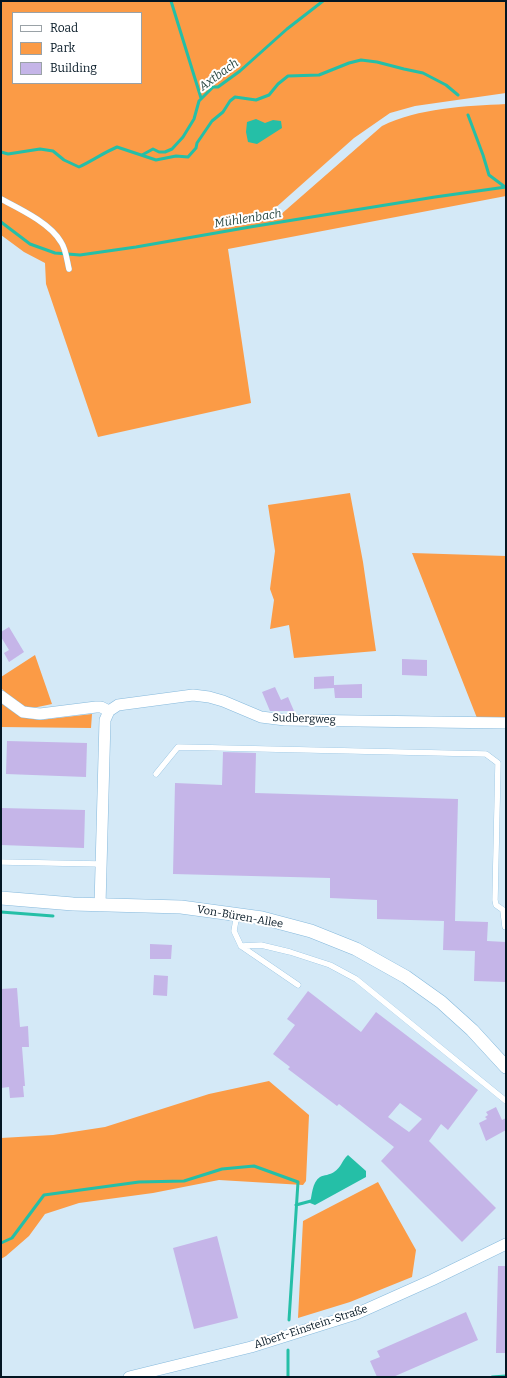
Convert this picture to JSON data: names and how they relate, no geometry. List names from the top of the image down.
{
  "streets": {
    "street": ["Sudbergweg", "Von-Büren-Allee", "Albert-Einstein-Straße"]
  },
  "water": ["Axtbach", "Mühlenbach"],
  "legend": ["Road", "Park", "Building"]
}
